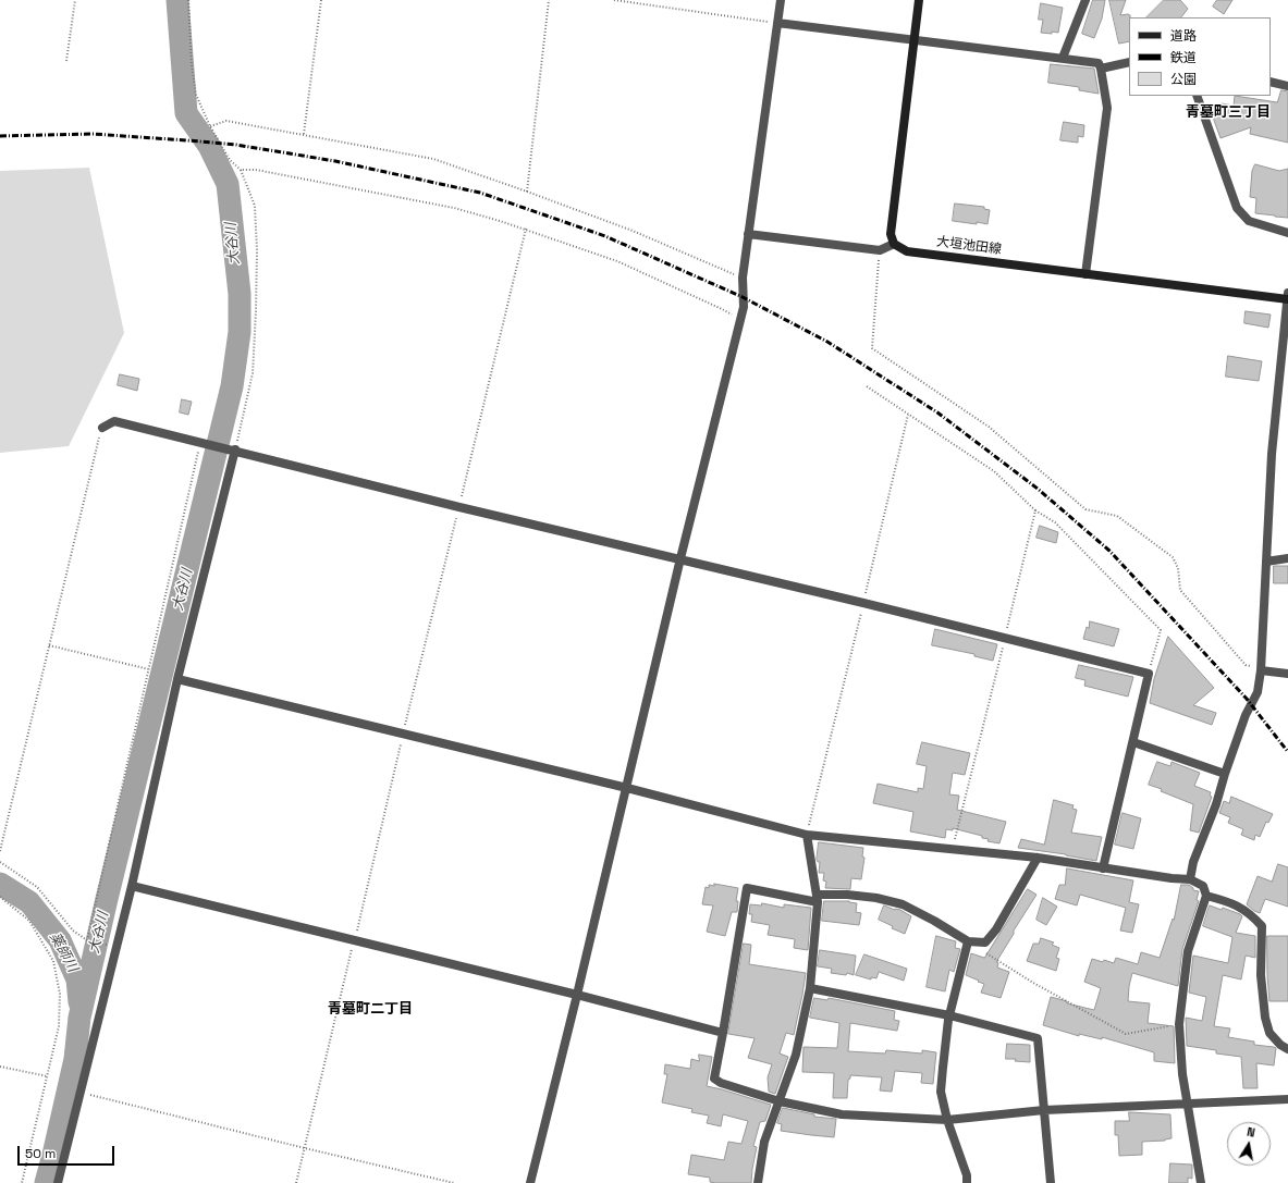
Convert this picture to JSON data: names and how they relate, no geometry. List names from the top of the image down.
{
  "streets": {
    "main road": ["大垣池田線"]
  },
  "districts": ["青墓町三丁目", "青墓町二丁目"],
  "water": ["大谷川", "薬師川"],
  "legend": ["道路", "鉄道", "公園"],
  "scale_bar": "50 m",
  "north": "top"
}
